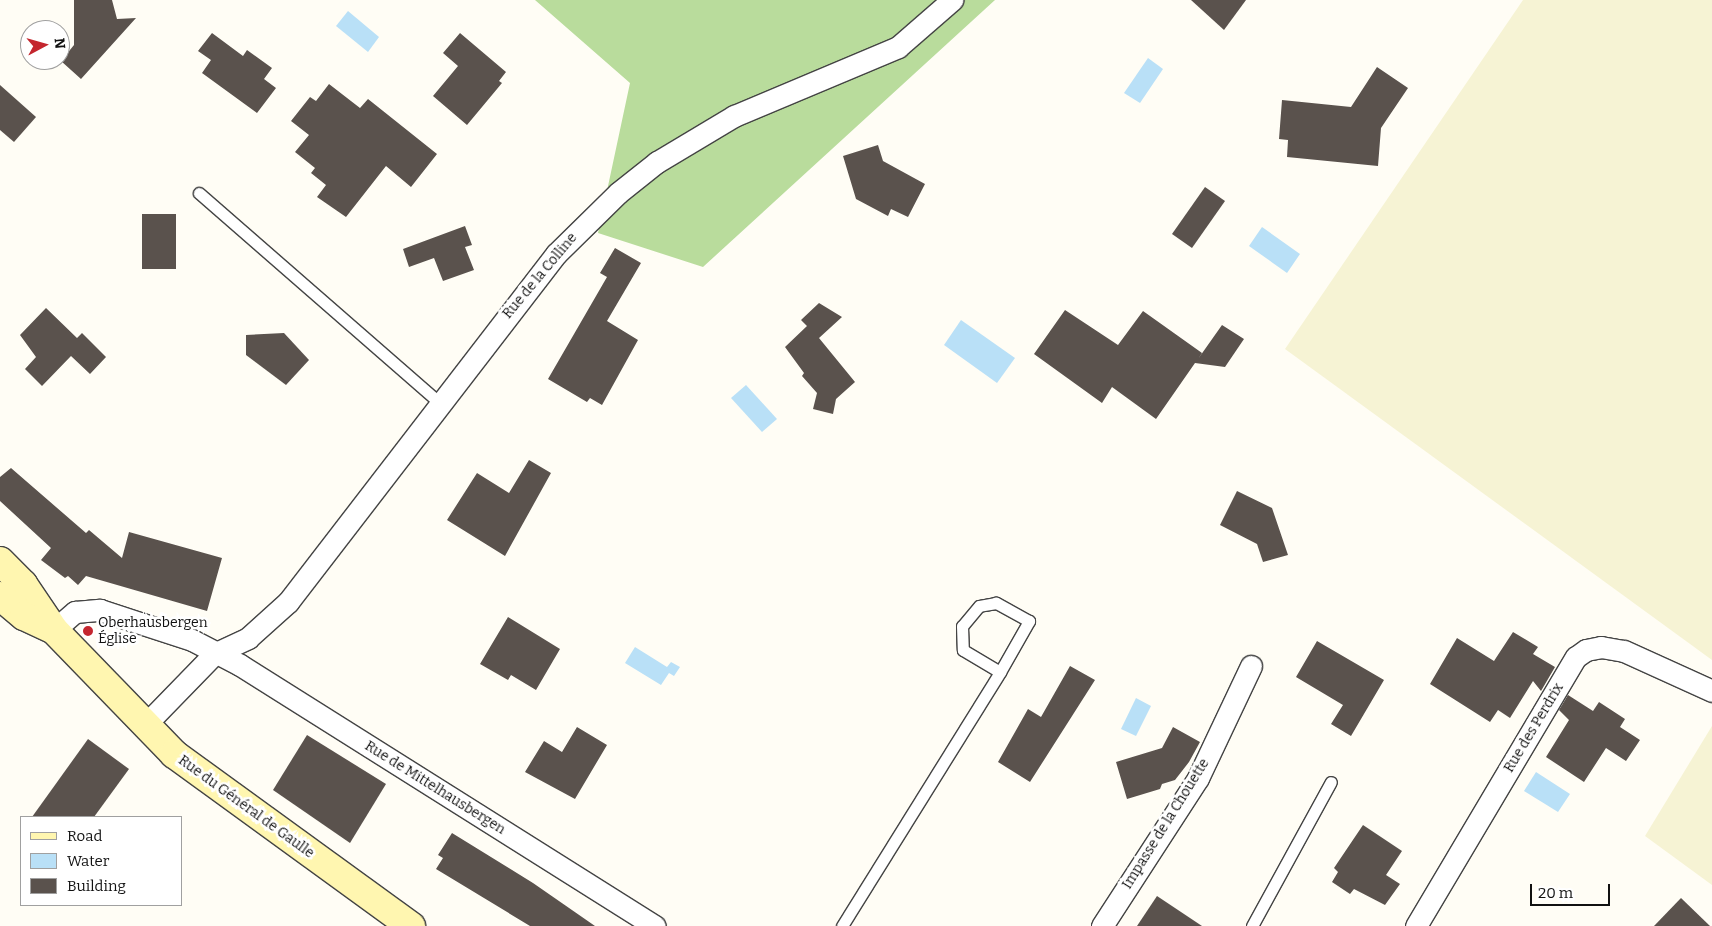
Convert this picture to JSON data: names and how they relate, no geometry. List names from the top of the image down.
{
  "streets": {
    "street": [
      "Rue de la Colline",
      "Rue des Perdrix",
      "Rue de Mittelhausbergen",
      "Rue du Général de Gaulle",
      "Impasse de la Chouette"
    ]
  },
  "crossings": [
    ["Rue de la Colline", "Rue de Mittelhausbergen"],
    ["Rue de Mittelhausbergen", "Rue du Général de Gaulle"]
  ],
  "places": ["Oberhausbergen Église"],
  "legend": ["Road", "Water", "Building"],
  "scale_bar": "20 m",
  "north": "right"
}
